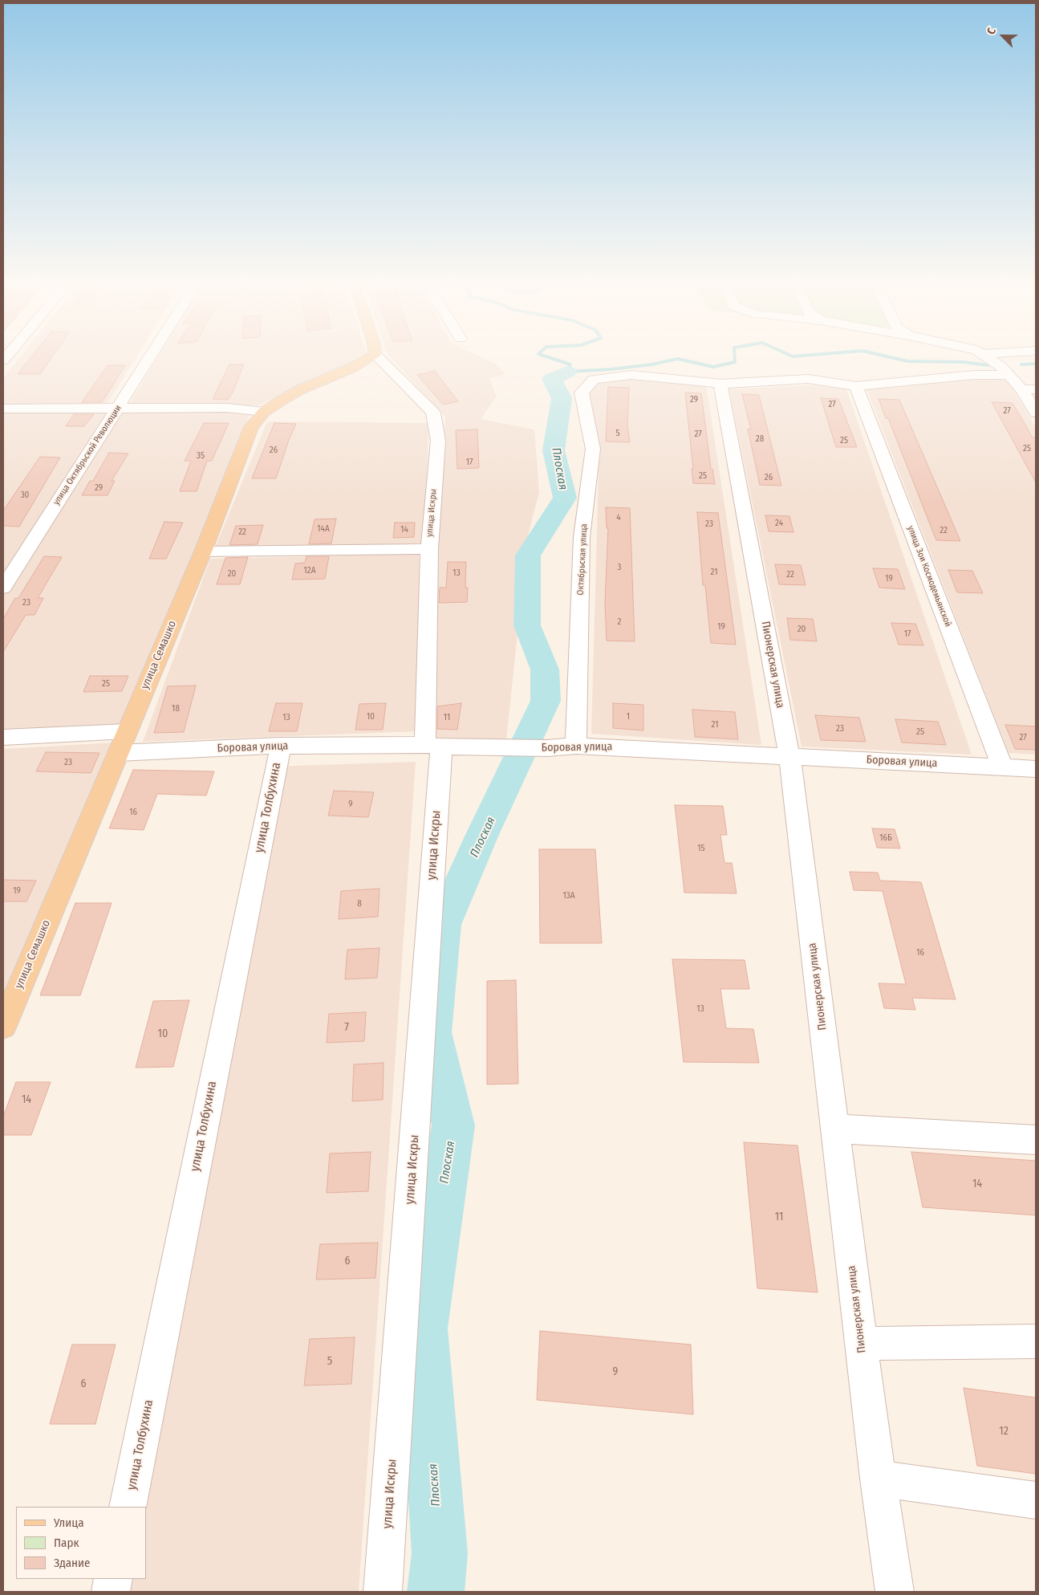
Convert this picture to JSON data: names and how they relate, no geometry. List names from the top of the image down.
{
  "streets": {
    "main road": ["улица Семашко"],
    "street": [
      "улица Октябрьской Революции",
      "улица Искры",
      "Октябрьская улица",
      "улица Зои Космодемьянской",
      "Пионерская улица",
      "Боровая улица",
      "улица Толбухина"
    ]
  },
  "crossings": [
    ["улица Искры", "Боровая улица"],
    ["Октябрьская улица", "Пионерская улица"],
    ["Октябрьская улица", "Боровая улица"],
    ["улица Зои Космодемьянской", "Боровая улица"],
    ["улица Семашко", "Боровая улица"],
    ["Пионерская улица", "Боровая улица"],
    ["Боровая улица", "улица Толбухина"]
  ],
  "water": ["Плоская"],
  "house_numbers": [
    "29",
    "27",
    "27",
    "5",
    "27",
    "28",
    "25",
    "25",
    "26",
    "35",
    "17",
    "25",
    "26",
    "29",
    "30",
    "4",
    "24",
    "23",
    "14А",
    "14",
    "22",
    "22",
    "3",
    "12А",
    "21",
    "13",
    "20",
    "22",
    "19",
    "23",
    "2",
    "19",
    "20",
    "17",
    "25",
    "18",
    "10",
    "1",
    "13",
    "11",
    "21",
    "23",
    "25",
    "27",
    "23",
    "9",
    "16",
    "16Б",
    "15",
    "19",
    "13А",
    "8",
    "16",
    "13",
    "7",
    "10",
    "14",
    "14",
    "11",
    "6",
    "5",
    "9",
    "6",
    "12"
  ],
  "legend": ["Улица", "Парк", "Здание"],
  "north": "top left"
}
